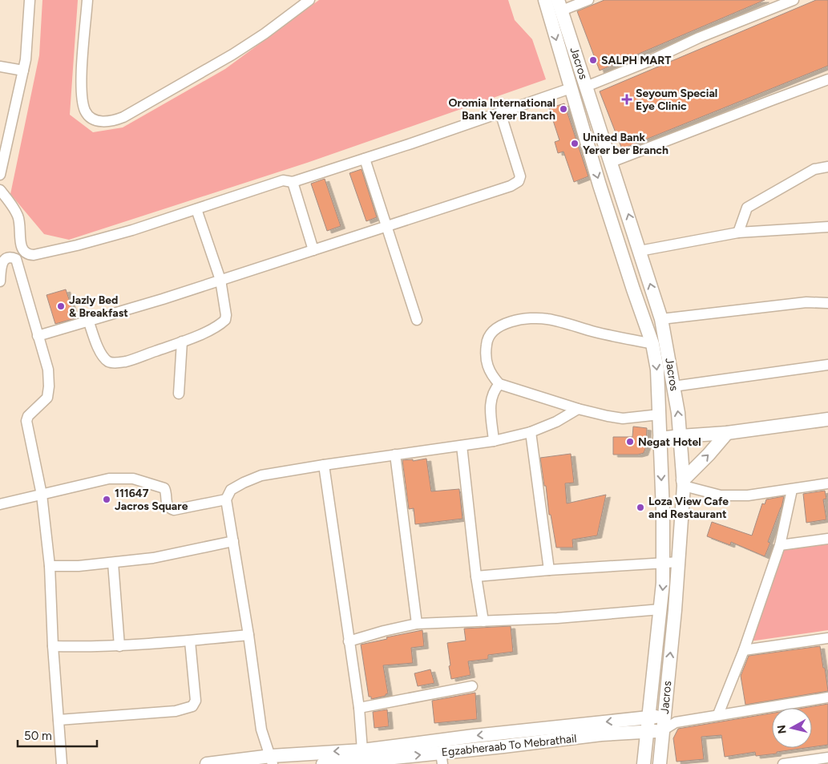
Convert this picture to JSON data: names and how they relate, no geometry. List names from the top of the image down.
{
  "streets": {
    "main road": ["Jacros", "Egzabheraab To Mebrathail"]
  },
  "crossings": [
    ["Jacros", "Egzabheraab To Mebrathail"]
  ],
  "places": {
    "other": [
      "SALPH MART",
      "Oromia International Bank Yerer Branch",
      "United Bank Yerer ber Branch",
      "Jazly Bed & Breakfast",
      "Negat Hotel",
      "111647 Jacros Square",
      "Loza View Cafe and Restaurant"
    ],
    "health": ["Seyoum Special Eye Clinic"]
  },
  "scale_bar": "50 m",
  "north": "left"
}
